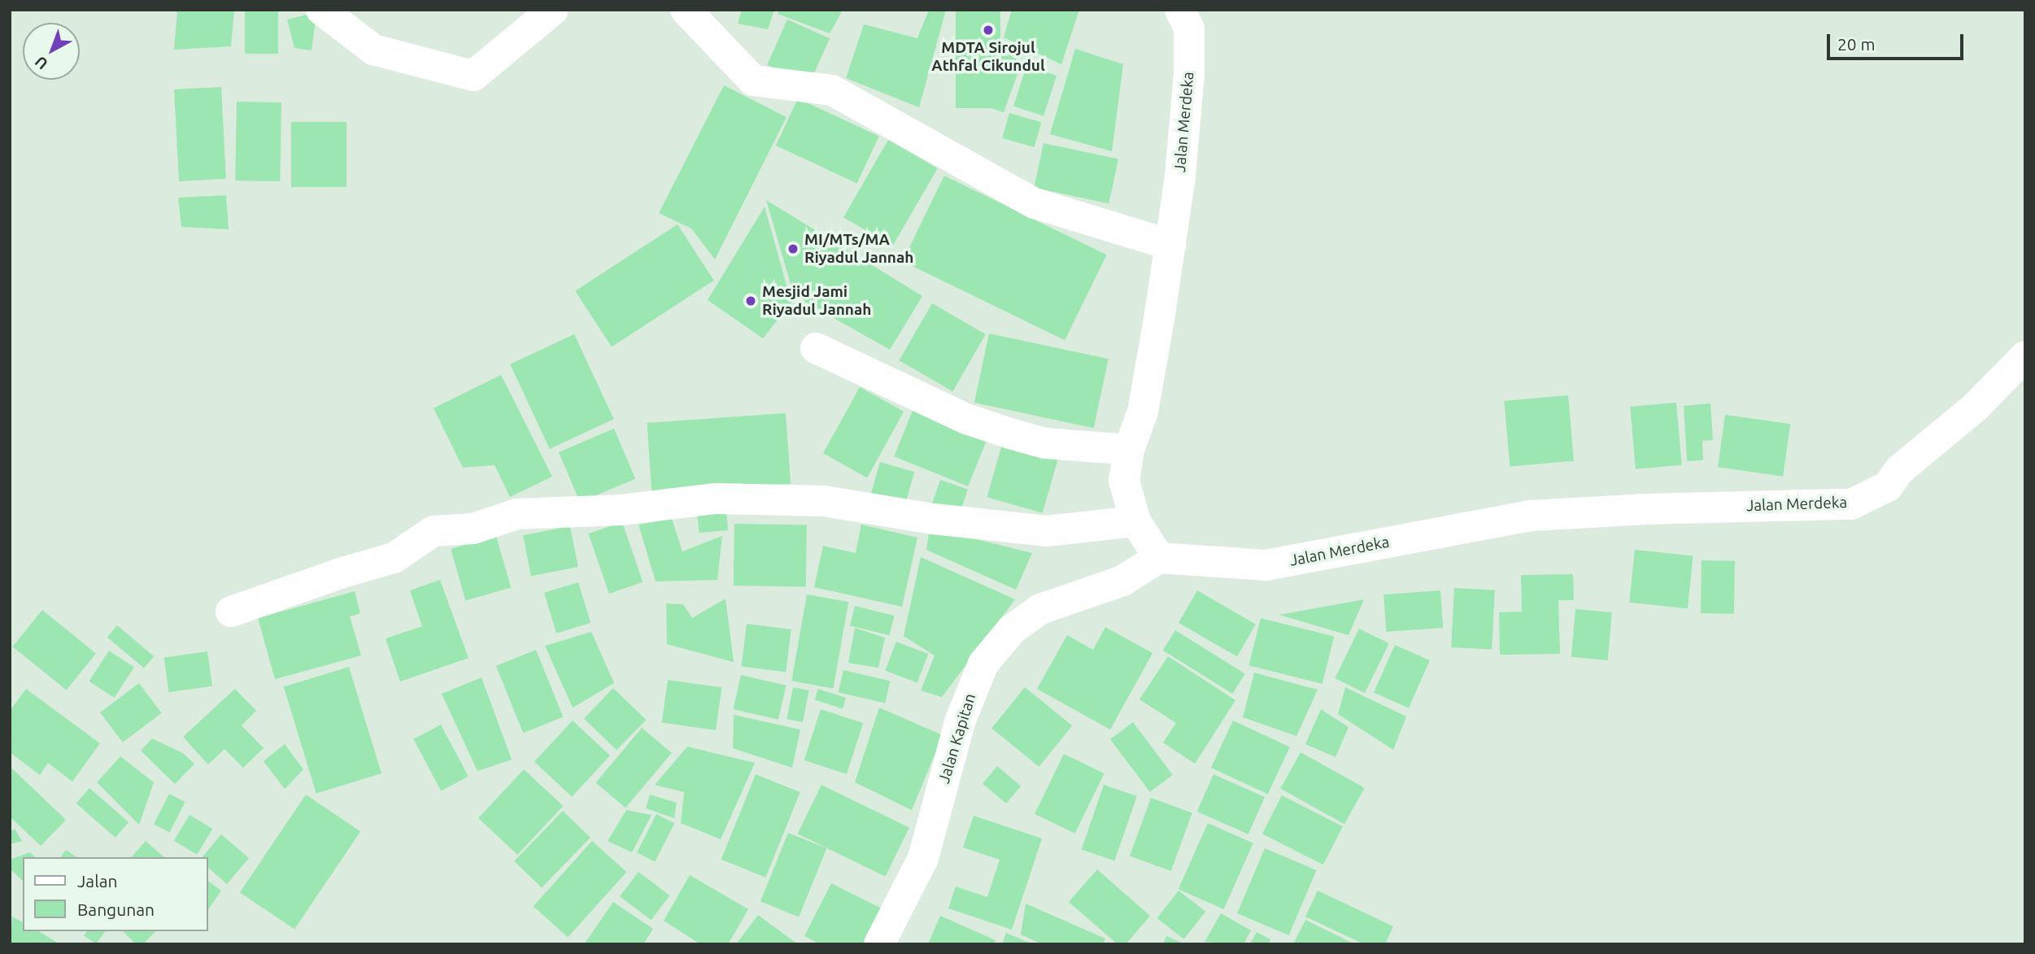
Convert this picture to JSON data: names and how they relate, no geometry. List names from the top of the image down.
{
  "streets": {
    "street": ["Jalan Merdeka", "Jalan Kapitan"]
  },
  "crossings": [
    ["Jalan Merdeka", "Jalan Kapitan"]
  ],
  "places": ["MDTA Sirojul Athfal Cikundul", "MI/MTs/MA Riyadul Jannah", "Mesjid Jami Riyadul Jannah"],
  "legend": ["Jalan", "Bangunan"],
  "scale_bar": "20 m",
  "north": "bottom left"
}
